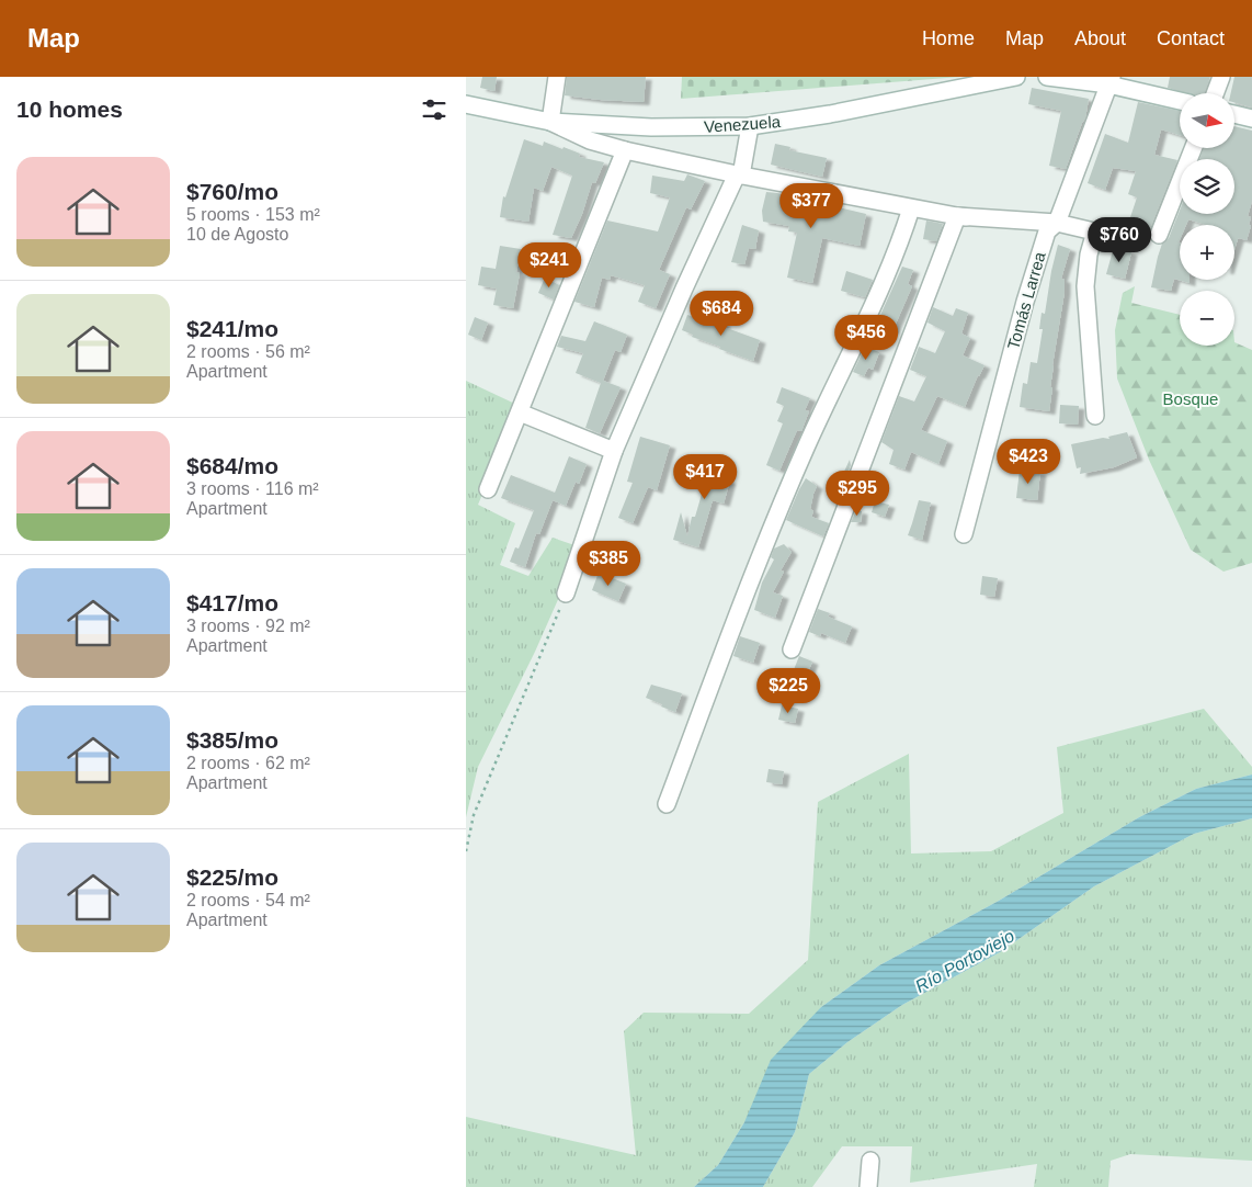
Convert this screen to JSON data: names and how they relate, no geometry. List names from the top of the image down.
{
  "streets": {
    "street": ["Venezuela", "Tomás Larrea"]
  },
  "water": ["Río Portoviejo"],
  "parks": ["Bosque"],
  "north": "right",
  "page": {
    "header": "Map",
    "nav": [
      "Home",
      "Map",
      "About",
      "Contact"
    ],
    "heading": "10 homes",
    "map_buttons": ["+", "−"],
    "list": [
      {
        "name": "$760/mo",
        "note": "5 rooms · 153 m² · 10 de Agosto"
      },
      {
        "name": "$241/mo",
        "note": "2 rooms · 56 m² · Apartment"
      },
      {
        "name": "$684/mo",
        "note": "3 rooms · 116 m² · Apartment"
      },
      {
        "name": "$417/mo",
        "note": "3 rooms · 92 m² · Apartment"
      },
      {
        "name": "$385/mo",
        "note": "2 rooms · 62 m² · Apartment"
      },
      {
        "name": "$225/mo",
        "note": "2 rooms · 54 m² · Apartment"
      }
    ],
    "price": [
      "$377",
      "$760",
      "$241",
      "$684",
      "$456",
      "$423",
      "$417",
      "$295",
      "$385",
      "$225"
    ]
  }
}
